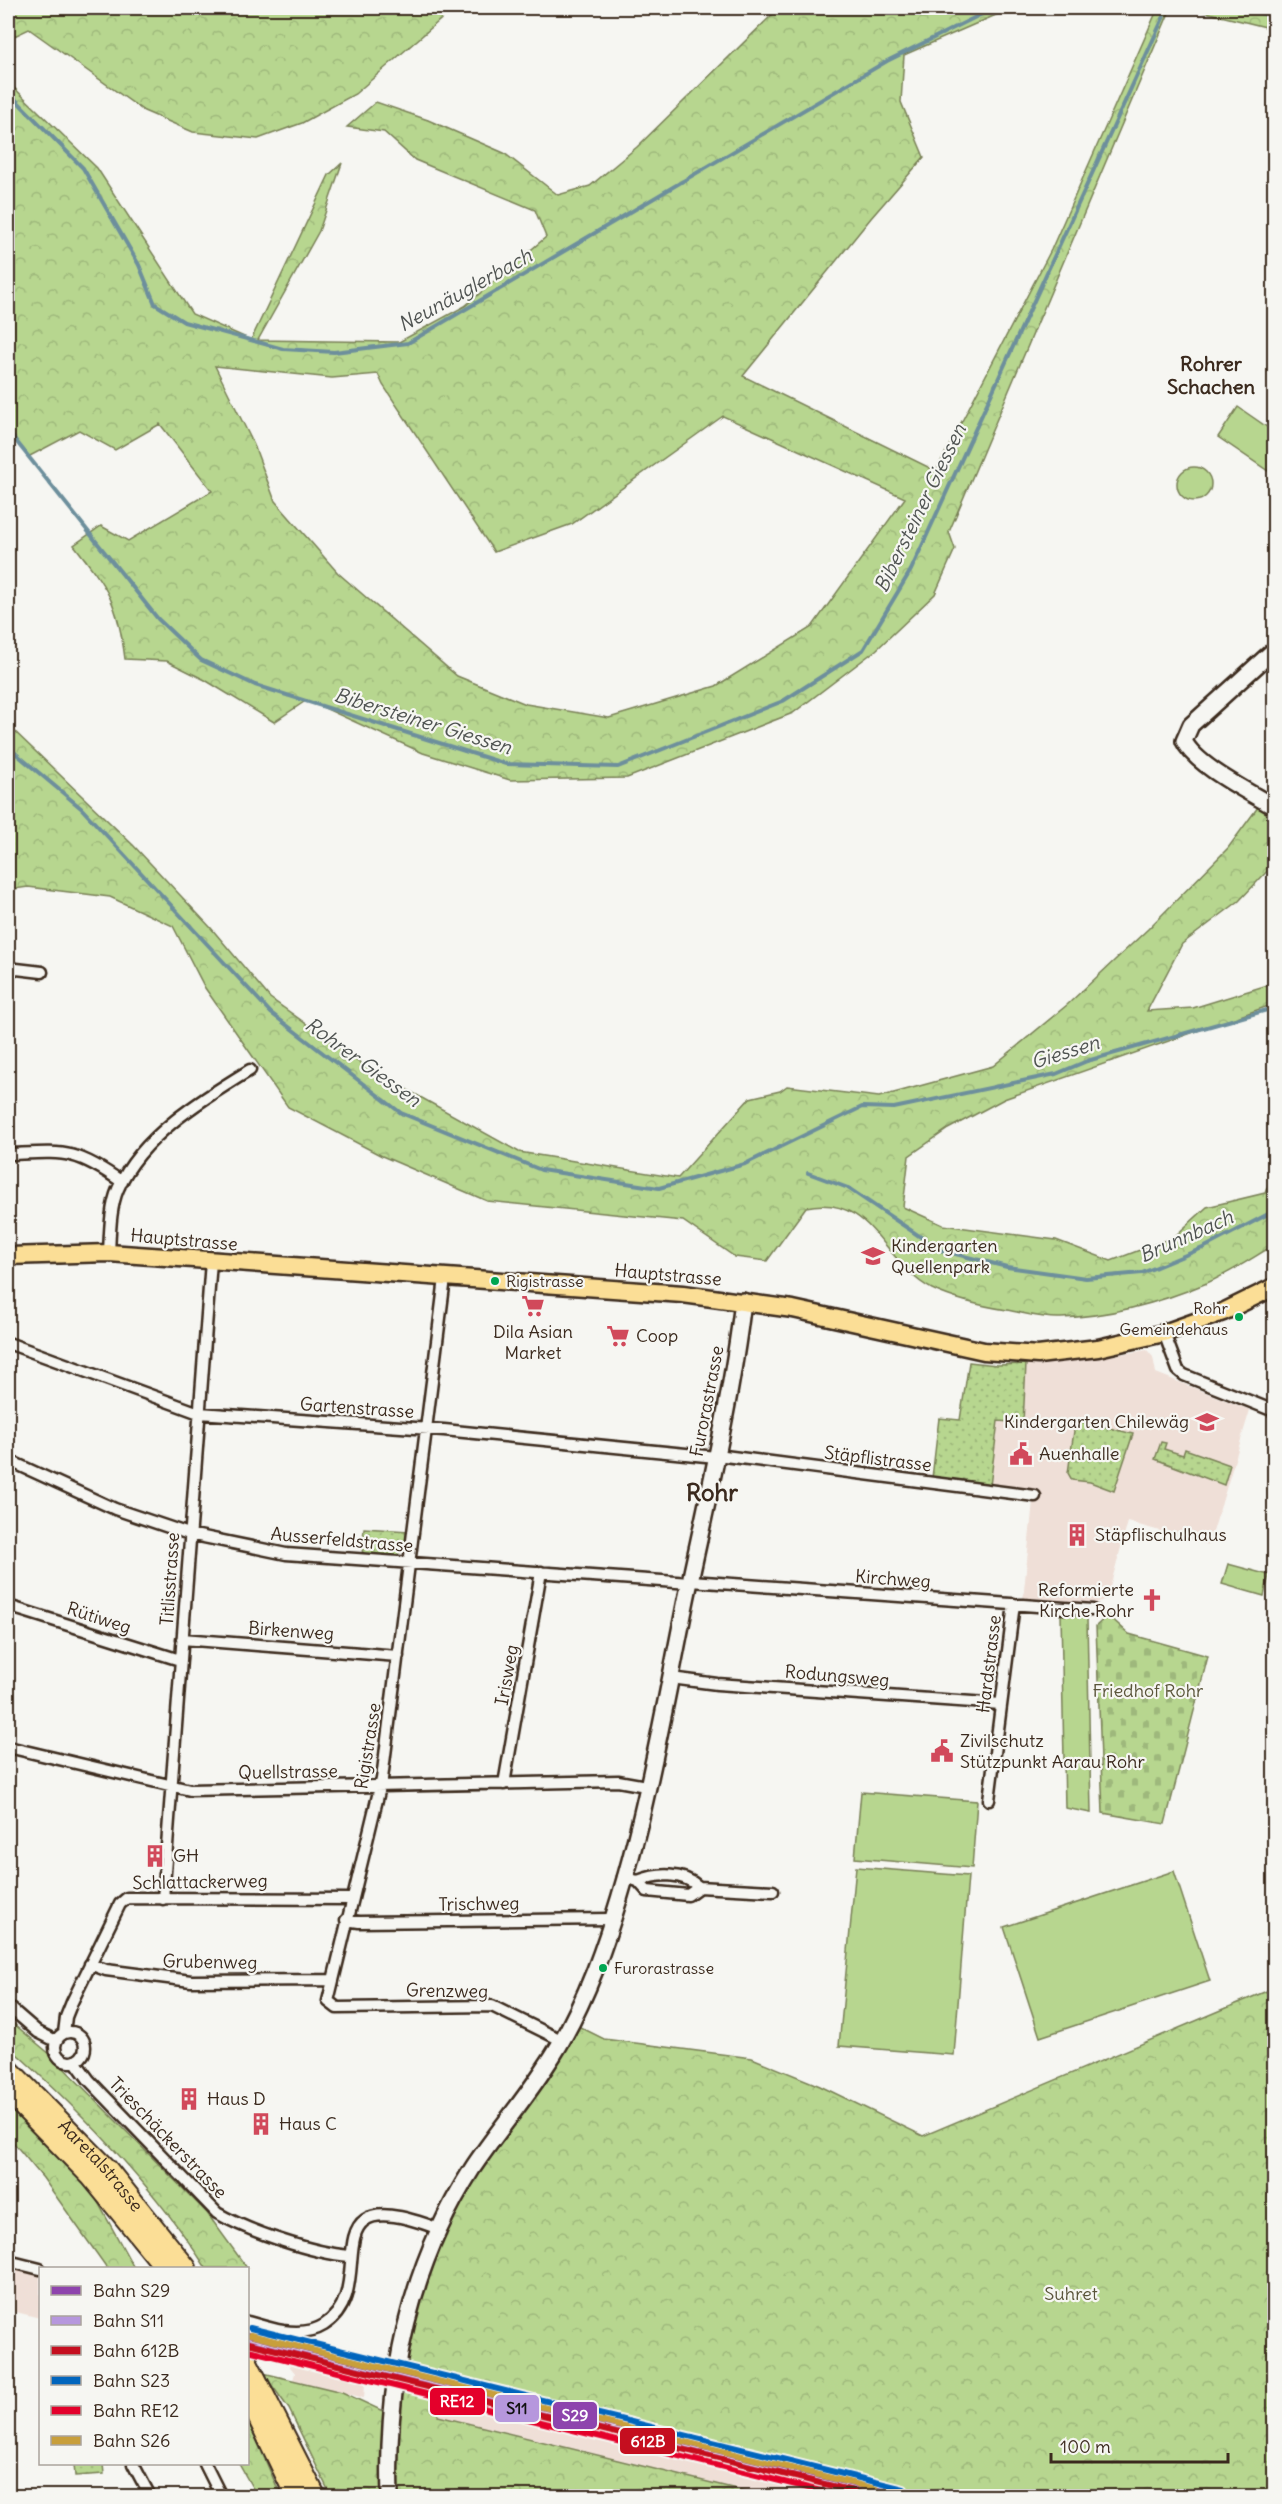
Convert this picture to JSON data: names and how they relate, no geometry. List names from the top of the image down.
{
  "streets": {
    "highway": ["Aaretalstrasse"],
    "main road": ["Hauptstrasse", "Furorastrasse"],
    "street": [
      "Gartenstrasse",
      "Stäpflistrasse",
      "Ausserfeldstrasse",
      "Titlisstrasse",
      "Kirchweg",
      "Rütiweg",
      "Birkenweg",
      "Hardstrasse",
      "Irisweg",
      "Rodungsweg",
      "Rigistrasse",
      "Quellstrasse",
      "Schlattackerweg",
      "Trischweg",
      "Grubenweg",
      "Grenzweg",
      "Trieschäckerstrasse"
    ]
  },
  "crossings": [
    ["Hauptstrasse", "Furorastrasse"],
    ["Hauptstrasse", "Titlisstrasse"],
    ["Hauptstrasse", "Rigistrasse"],
    ["Furorastrasse", "Gartenstrasse"],
    ["Furorastrasse", "Stäpflistrasse"],
    ["Furorastrasse", "Ausserfeldstrasse"],
    ["Furorastrasse", "Kirchweg"],
    ["Furorastrasse", "Rodungsweg"],
    ["Furorastrasse", "Quellstrasse"],
    ["Furorastrasse", "Trischweg"],
    ["Furorastrasse", "Grenzweg"],
    ["Gartenstrasse", "Stäpflistrasse"],
    ["Gartenstrasse", "Titlisstrasse"],
    ["Gartenstrasse", "Rigistrasse"],
    ["Ausserfeldstrasse", "Titlisstrasse"],
    ["Ausserfeldstrasse", "Kirchweg"],
    ["Ausserfeldstrasse", "Irisweg"],
    ["Ausserfeldstrasse", "Rigistrasse"],
    ["Titlisstrasse", "Rütiweg"],
    ["Titlisstrasse", "Birkenweg"],
    ["Titlisstrasse", "Quellstrasse"],
    ["Titlisstrasse", "Schlattackerweg"],
    ["Kirchweg", "Hardstrasse"],
    ["Birkenweg", "Rigistrasse"],
    ["Hardstrasse", "Rodungsweg"],
    ["Irisweg", "Quellstrasse"],
    ["Rigistrasse", "Quellstrasse"],
    ["Rigistrasse", "Schlattackerweg"],
    ["Rigistrasse", "Trischweg"],
    ["Rigistrasse", "Grubenweg"],
    ["Rigistrasse", "Grenzweg"],
    ["Schlattackerweg", "Grubenweg"],
    ["Schlattackerweg", "Trieschäckerstrasse"]
  ],
  "districts": ["Rohrer Schachen", "Rohr"],
  "water": [
    "Neunäuglerbach",
    "Bibersteiner Giessen",
    "Giessen",
    "Rohrer Giessen",
    "Brunnbach"
  ],
  "parks": ["Friedhof Rohr", "Suhret"],
  "places": {
    "school or university": ["Kindergarten Quellenpark", "Kindergarten Chilewäg"],
    "other": ["Rigistrasse", "Rohr Gemeindehaus", "Furorastrasse"],
    "supermarket": ["Dila Asian Market", "Coop"],
    "public building": ["Auenhalle", "Zivilschutz Stützpunkt Aarau Rohr"],
    "building": [
      "Stäpflischulhaus",
      "GH",
      "Haus D",
      "Haus C"
    ],
    "church": ["Reformierte Kirche Rohr"]
  },
  "lines": [
    "rail line S23",
    "rail line S26",
    "rail line S29",
    "rail line S11",
    "rail line 612B",
    "rail line RE12"
  ],
  "legend": [
    "Bahn S29",
    "Bahn S11",
    "Bahn 612B",
    "Bahn S23",
    "Bahn RE12",
    "Bahn S26"
  ],
  "scale_bar": "100 m"
}
